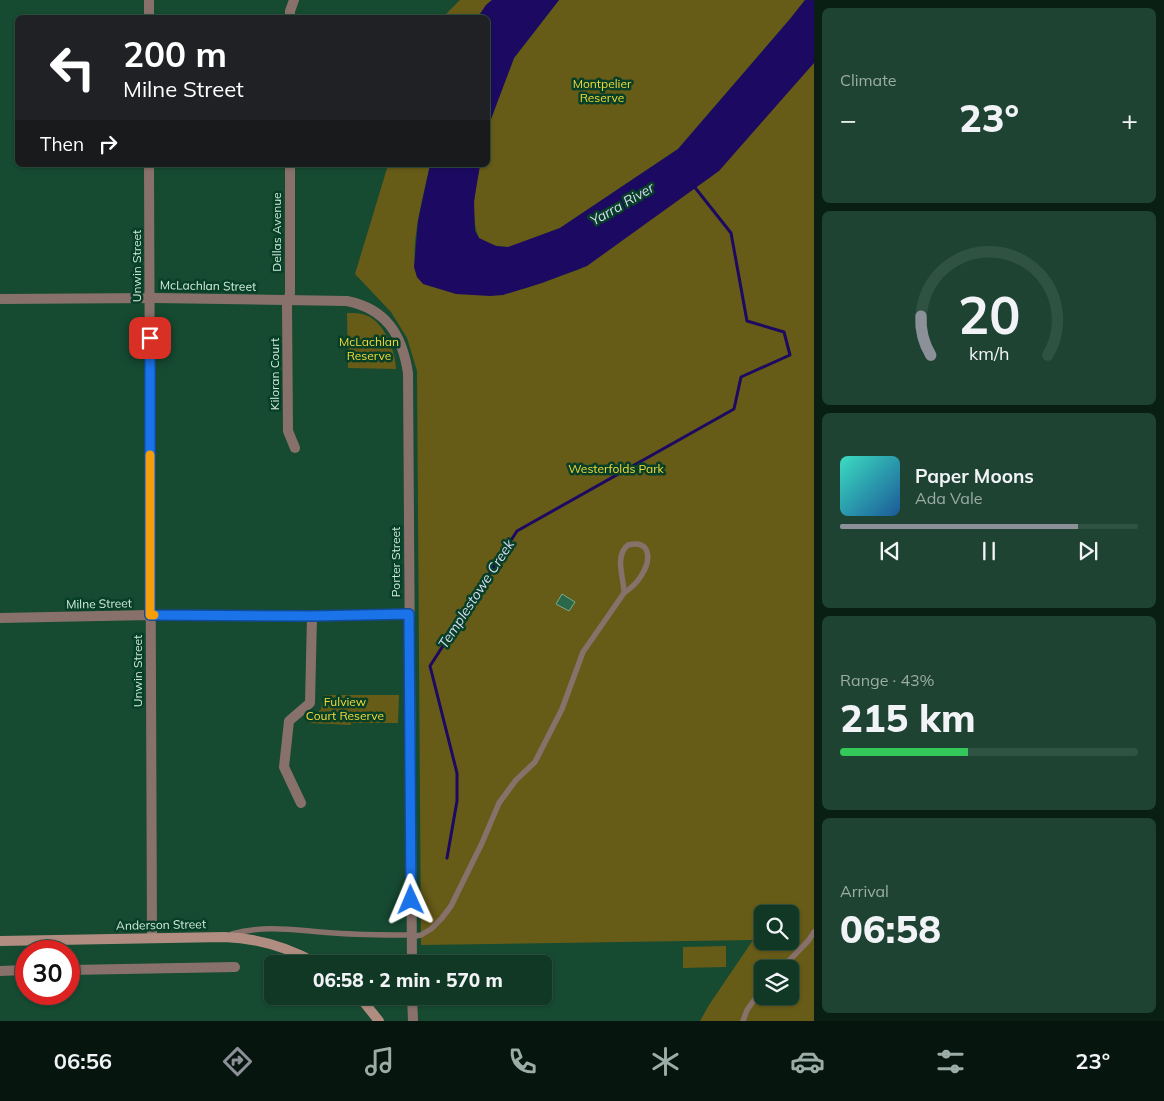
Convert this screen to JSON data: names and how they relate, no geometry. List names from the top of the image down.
{
  "streets": {
    "main road": ["Anderson Street"],
    "street": [
      "Dellas Avenue",
      "Unwin Street",
      "McLachlan Street",
      "Kiloran Court",
      "Porter Street",
      "Milne Street"
    ]
  },
  "crossings": [
    ["Dellas Avenue", "McLachlan Street"],
    ["Dellas Avenue", "Kiloran Court"],
    ["Unwin Street", "McLachlan Street"],
    ["Unwin Street", "Milne Street"],
    ["Unwin Street", "Anderson Street"],
    ["McLachlan Street", "Kiloran Court"],
    ["McLachlan Street", "Porter Street"],
    ["Porter Street", "Milne Street"]
  ],
  "water": ["Yarra River", "Templestowe Creek"],
  "parks": [
    "Montpelier Reserve",
    "McLachlan Reserve",
    "Westerfolds Park",
    "Fulview Court Reserve"
  ],
  "page": {
    "tile": [
      "Climate",
      ["Range · 43%", "215 km"],
      ["Arrival", "06:58"]
    ],
    "turn": ["200 m", "Milne Street"],
    "heat": ["−", "23°", "+"],
    "then": "Then",
    "song": ["Paper Moons", "Ada Vale"],
    "limit": "30",
    "trip": "06:58 · 2 min · 570 m",
    "tabs": ["06:56", "23°"],
    "gauge": ["20", "km/h"]
  }
}
